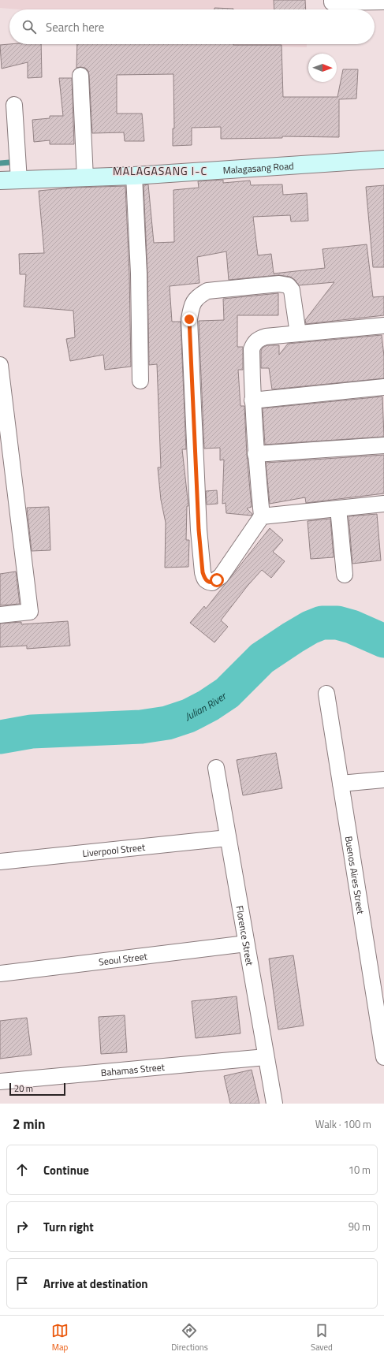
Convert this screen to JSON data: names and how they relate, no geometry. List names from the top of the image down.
{
  "streets": {
    "main road": ["Malagasang Road"],
    "street": [
      "Liverpool Street",
      "Buenos Aires Street",
      "Florence Street",
      "Seoul Street",
      "Bahamas Street"
    ]
  },
  "crossings": [
    ["Liverpool Street", "Florence Street"],
    ["Florence Street", "Seoul Street"],
    ["Florence Street", "Bahamas Street"]
  ],
  "districts": ["MALAGASANG I-C"],
  "water": ["Julian River"],
  "scale_bar": "20 m",
  "north": "right",
  "page": {
    "search": "Search here",
    "scale": "20 m",
    "heading": ["2 min", "Walk · 100 m"],
    "list": [
      ["Continue", "10 m"],
      ["Turn right", "90 m"],
      "Arrive at destination"
    ],
    "nav": ["Map", "Directions", "Saved"]
  }
}
